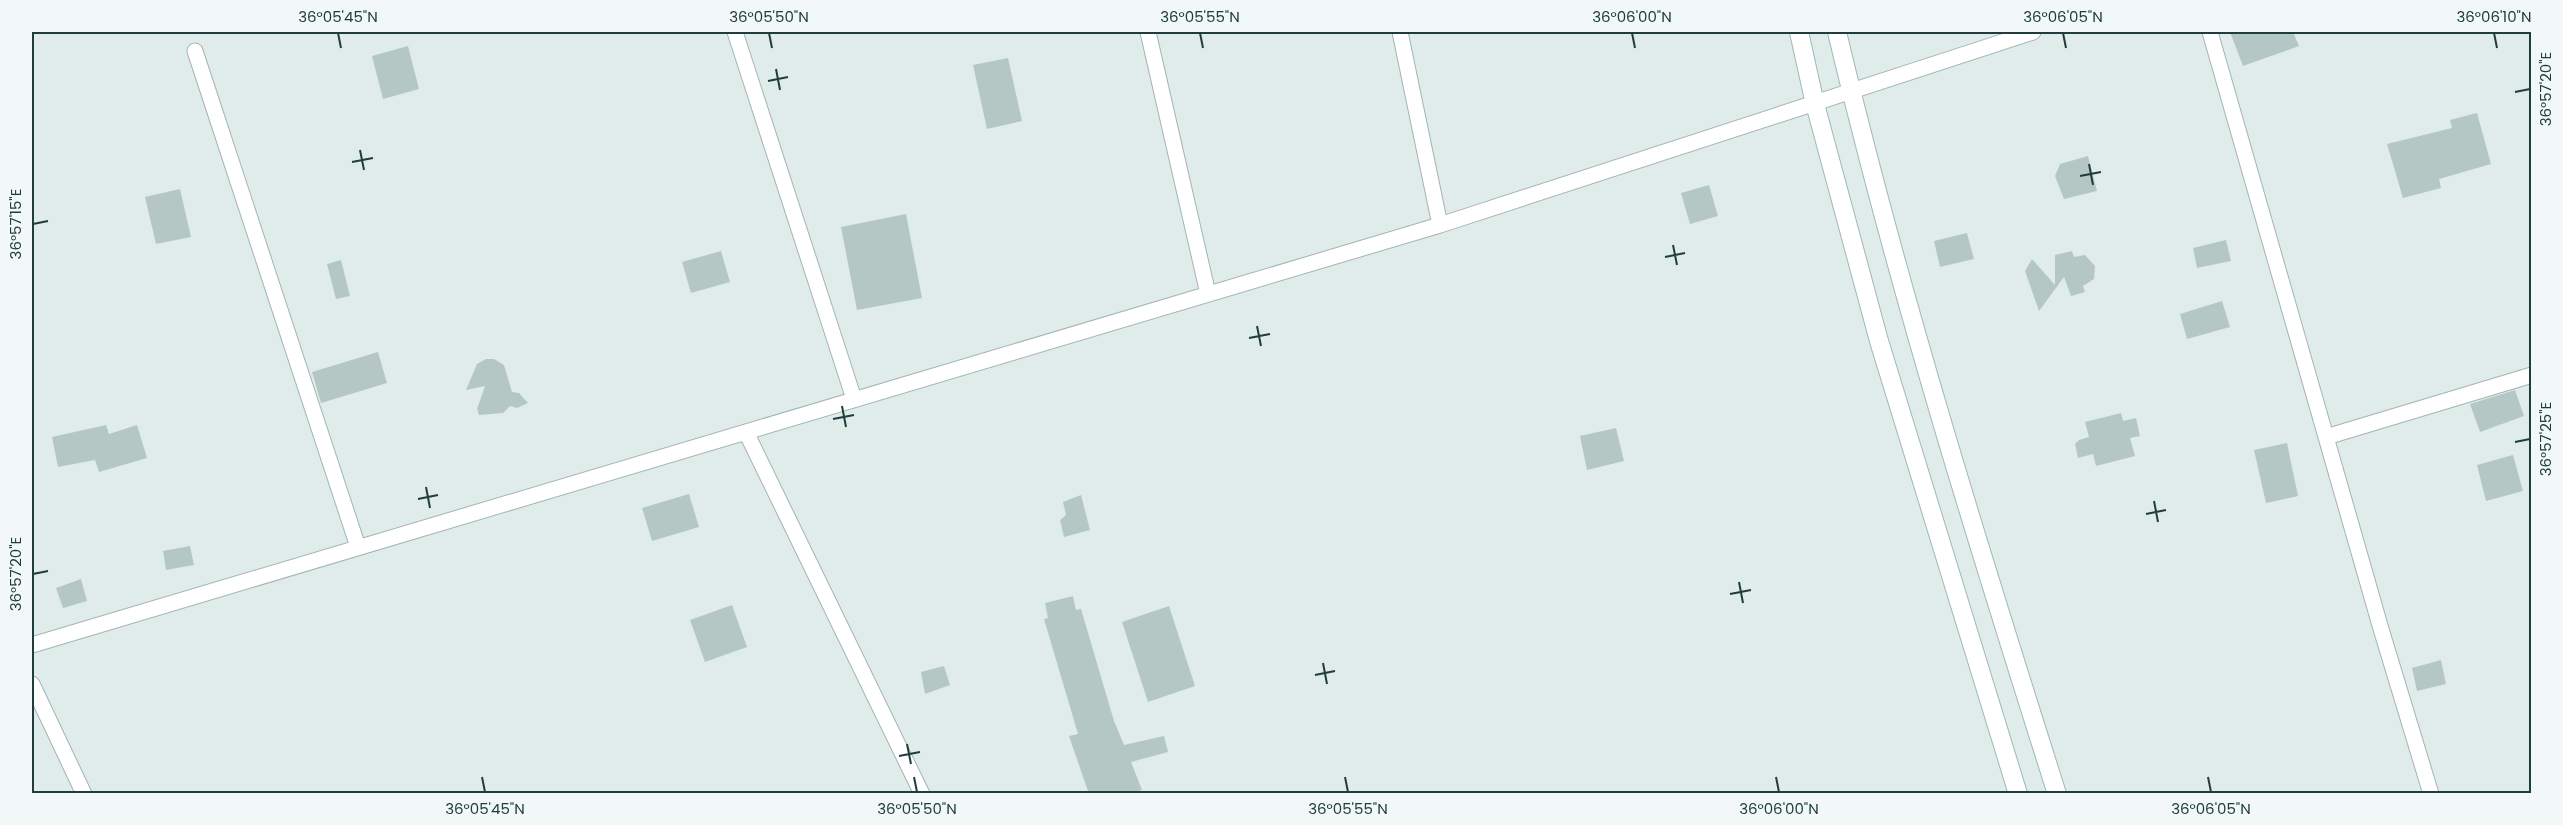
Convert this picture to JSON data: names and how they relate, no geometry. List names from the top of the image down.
{
  "coordinates": [
    "36°05'45\"N",
    "36°05'50\"N",
    "36°05'55\"N",
    "36°06'00\"N",
    "36°06'05\"N",
    "36°06'10\"N",
    "36°57'20\"E",
    "36°57'15\"E",
    "36°57'25\"E"
  ]
}
